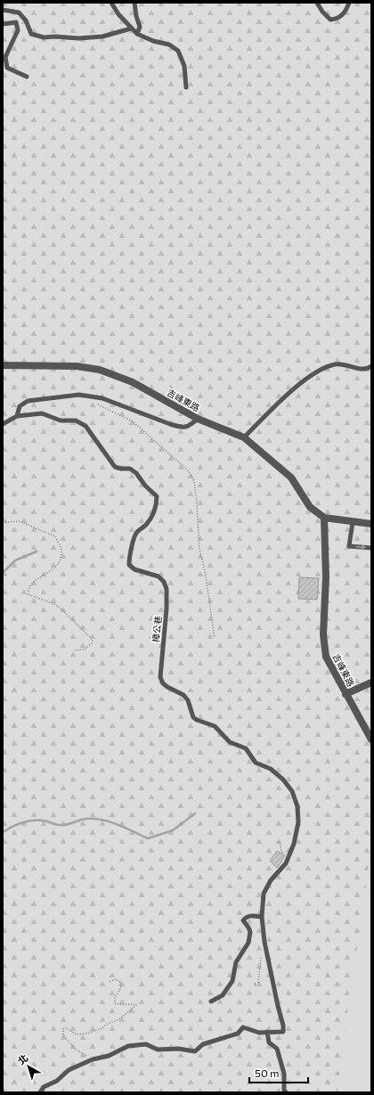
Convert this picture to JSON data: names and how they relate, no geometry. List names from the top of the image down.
{
  "streets": {
    "street": ["吉峰東路"],
    "lane": ["樟公巷"]
  },
  "scale_bar": "50 m",
  "north": "top left"
}
